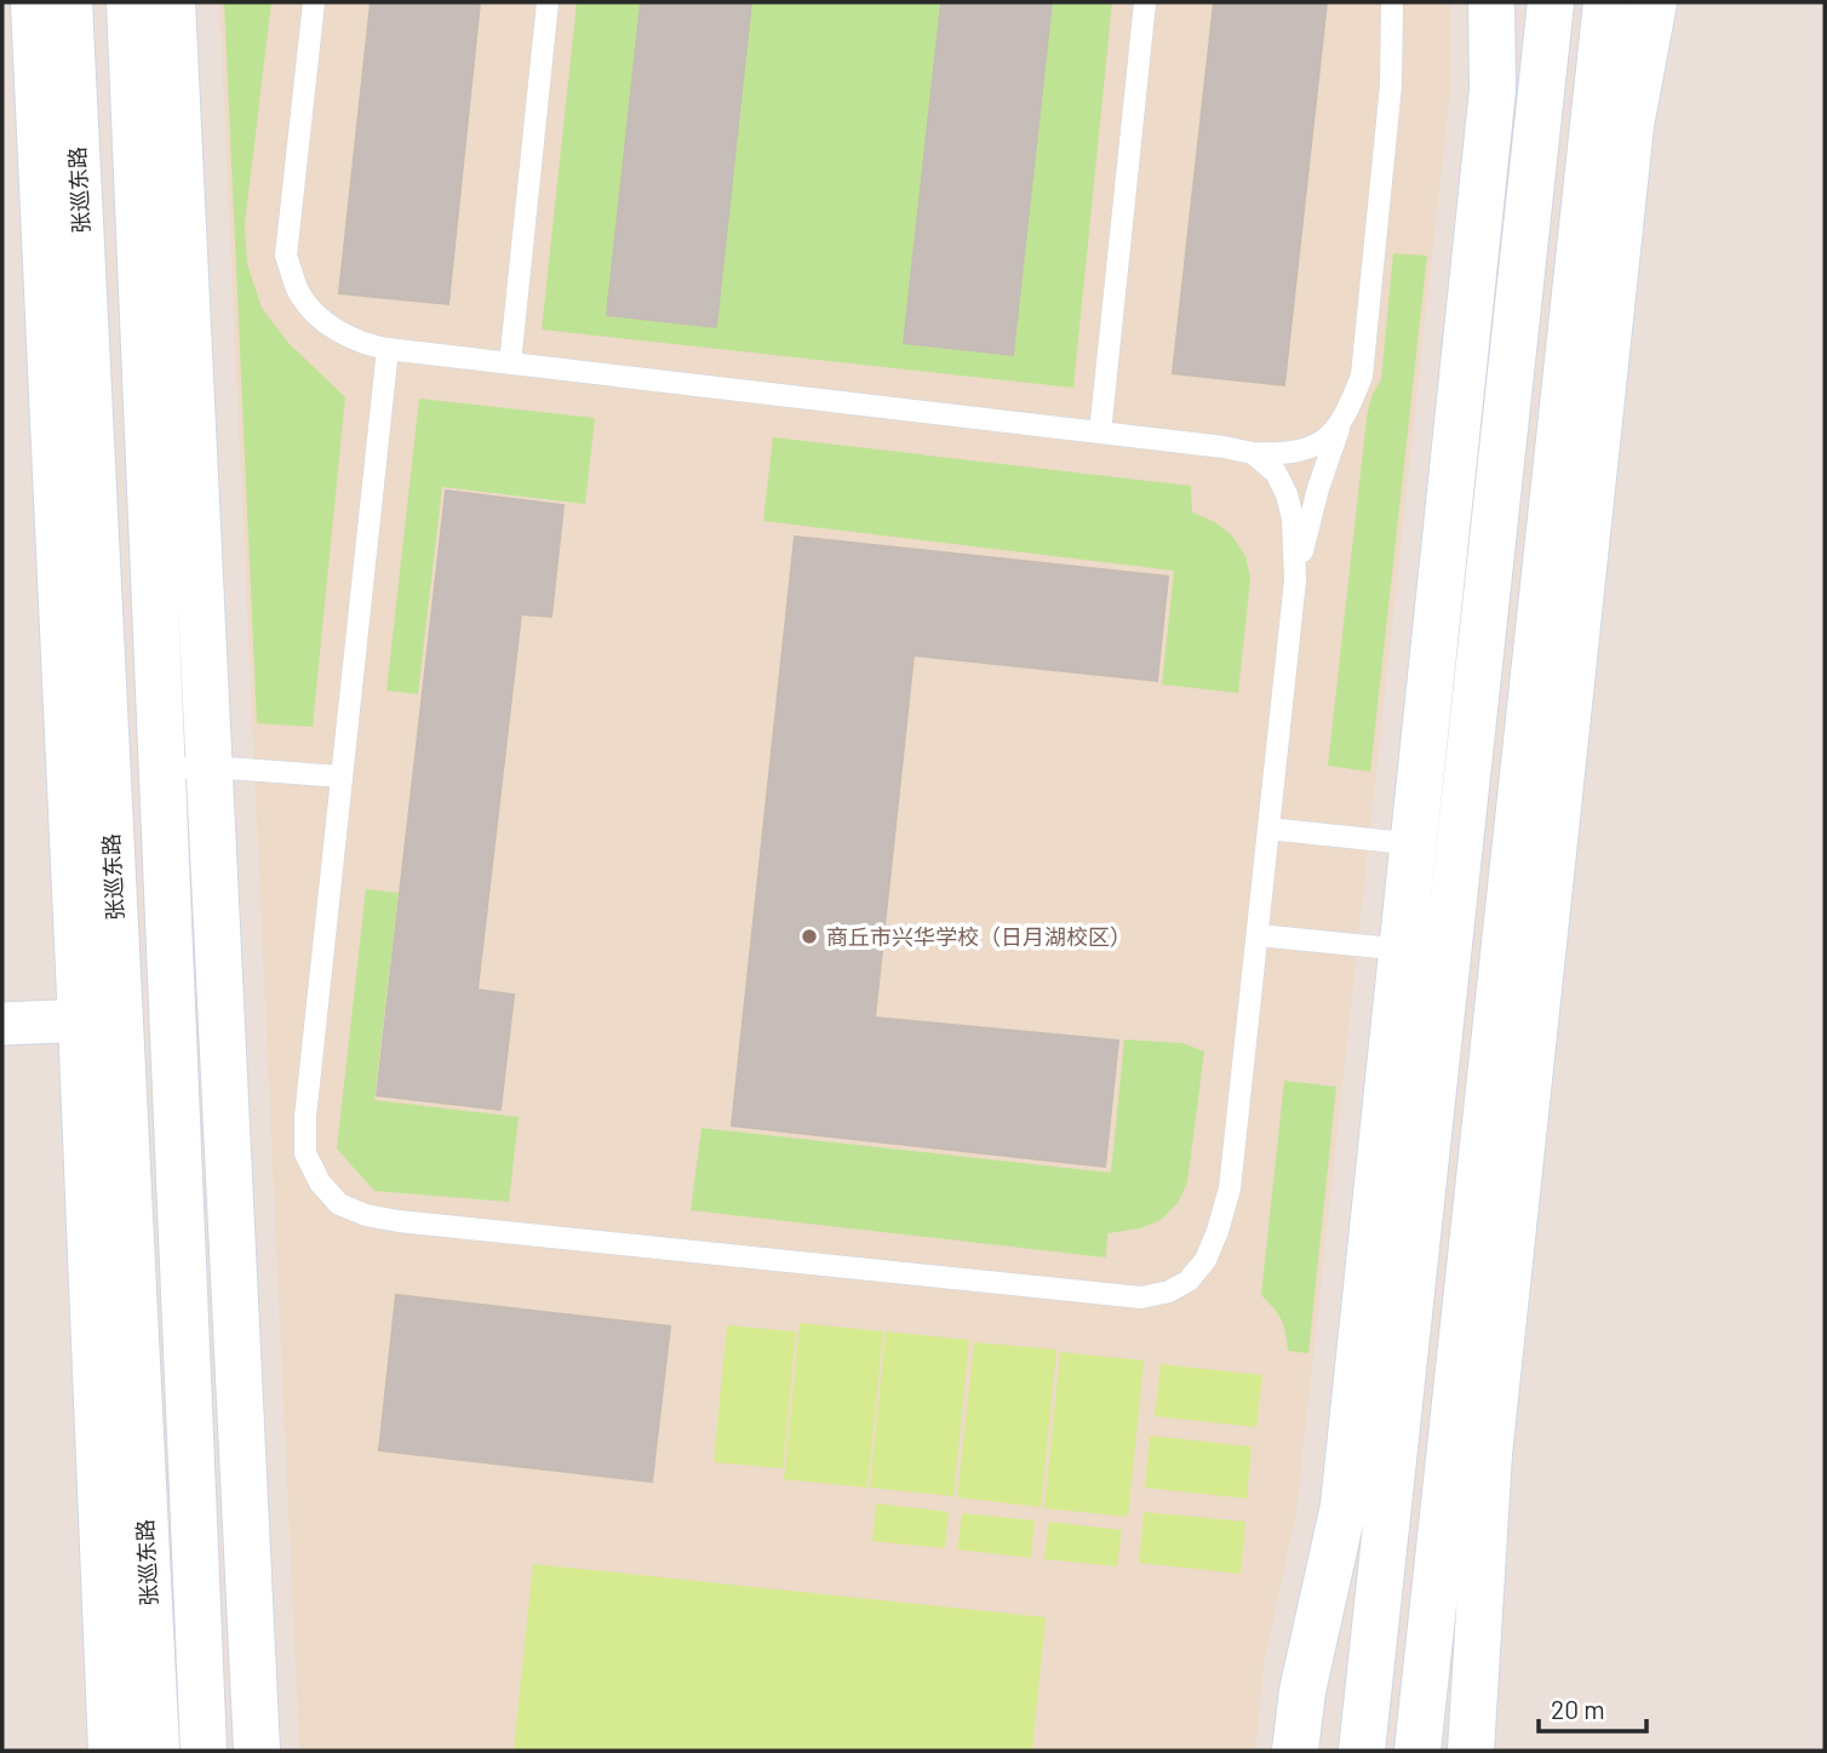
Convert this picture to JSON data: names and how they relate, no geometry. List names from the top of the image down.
{
  "streets": {
    "main road": ["张巡东路"]
  },
  "places": ["商丘市兴华学校（日月湖校区）"],
  "scale_bar": "20 m"
}
